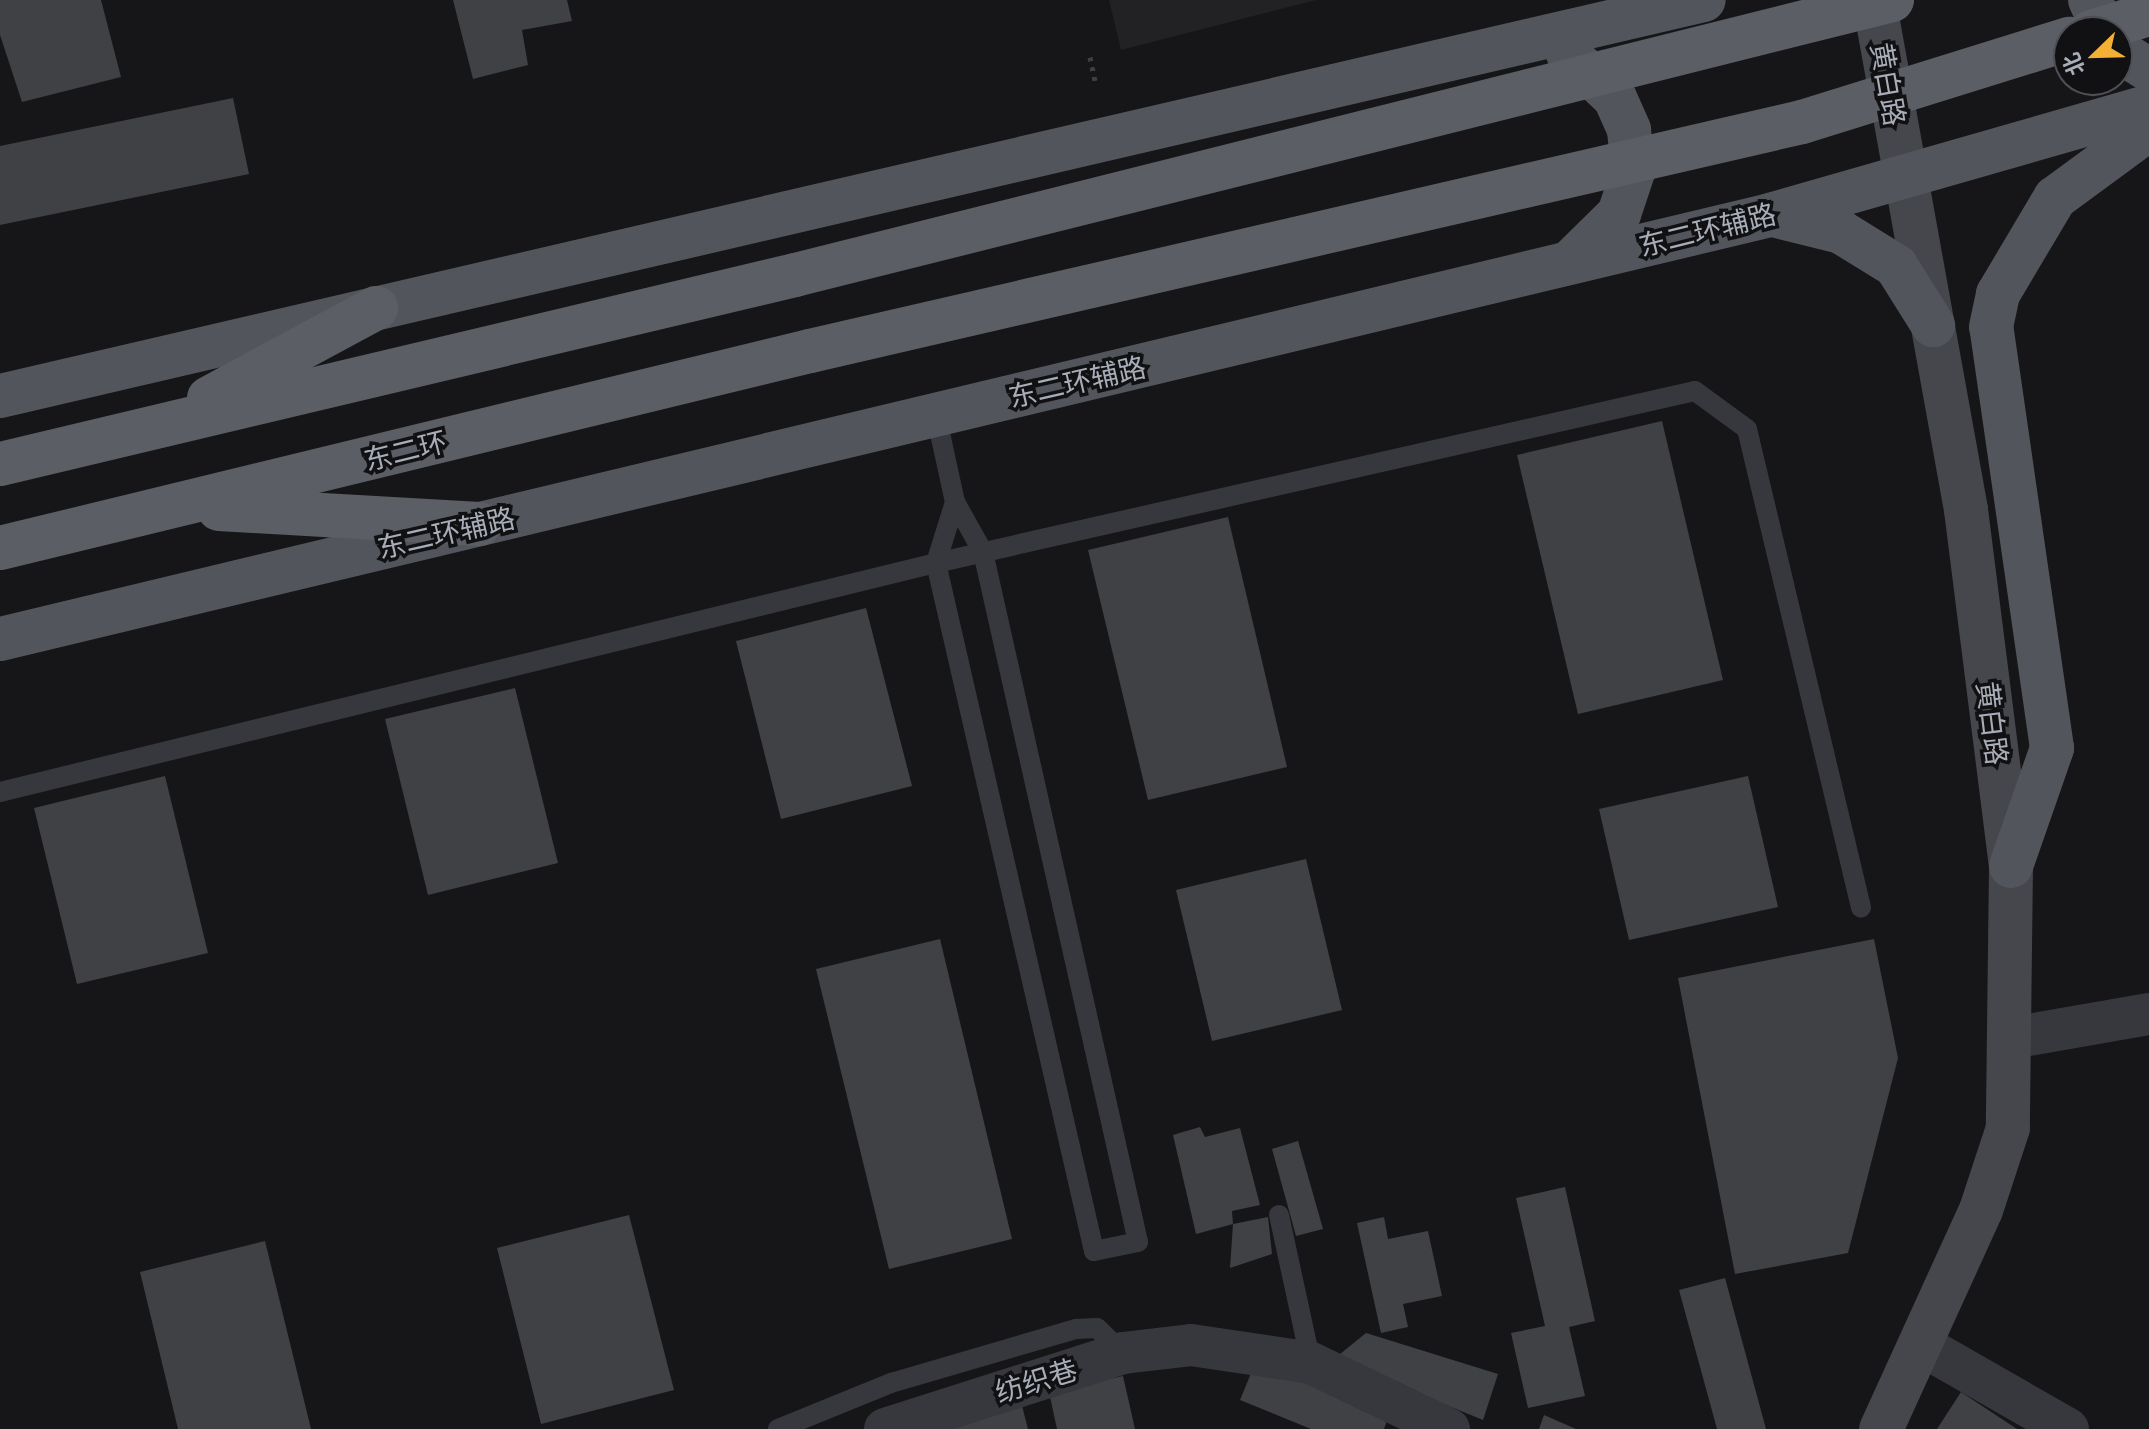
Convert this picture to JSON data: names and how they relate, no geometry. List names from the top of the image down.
{
  "streets": {
    "highway": ["东二环"],
    "main road": ["黄白路", "东二环辅路"],
    "street": ["纺织巷"]
  },
  "crossings": [
    ["黄白路", "东二环辅路"]
  ],
  "north": "bottom left"
}
